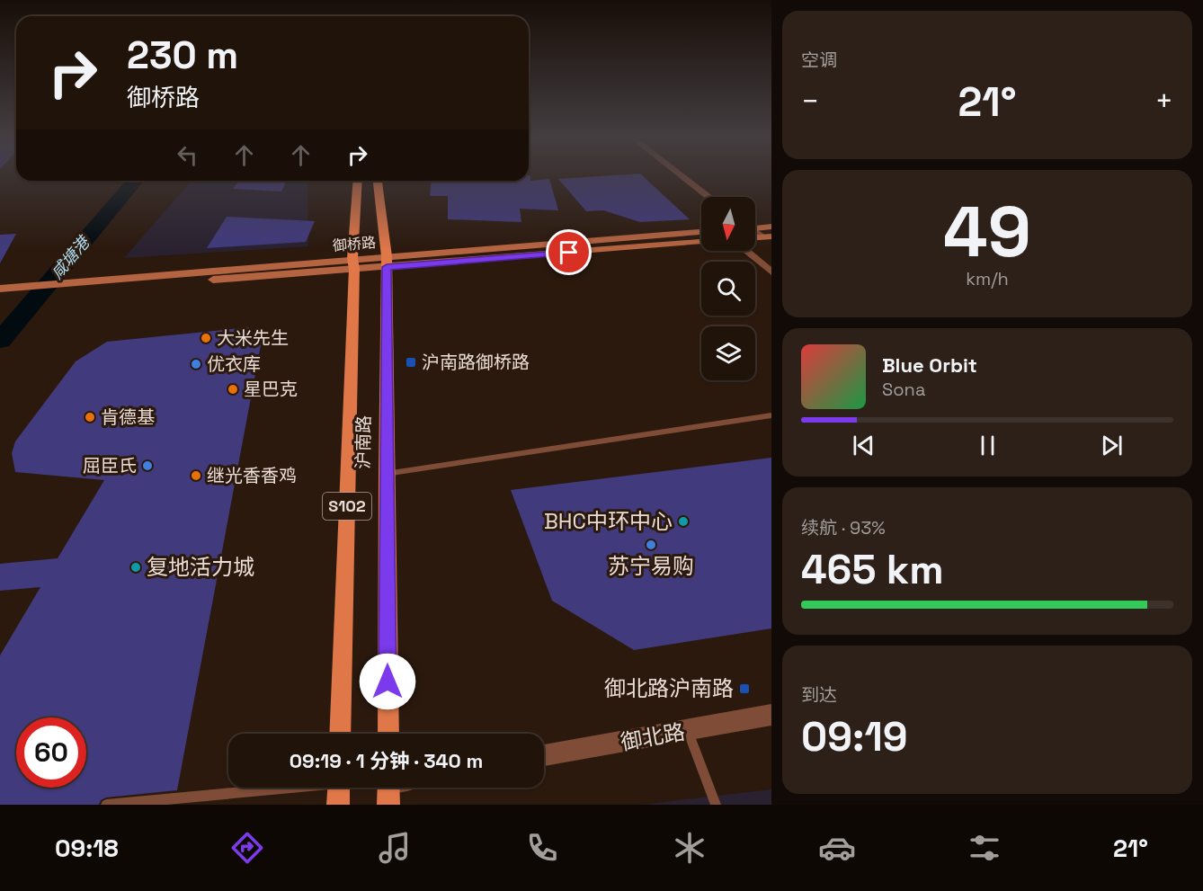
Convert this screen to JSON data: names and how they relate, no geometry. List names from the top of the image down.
{
  "streets": {
    "main road": ["御桥路", "沪南路", "S102"],
    "street": ["御北路"]
  },
  "crossings": [
    ["御桥路", "沪南路"]
  ],
  "water": ["咸塘港"],
  "places": {
    "other": [
      "大米先生",
      "优衣库",
      "星巴克",
      "肯德基",
      "屈臣氏",
      "继光香香鸡",
      "BHC中环中心",
      "苏宁易购",
      "复地活力城"
    ],
    "transit": ["沪南路御桥路", "御北路沪南路"]
  },
  "north": "bottom",
  "page": {
    "tile": [
      "空调",
      ["49", "km/h"],
      ["续航 · 93%", "465 km"],
      ["到达", "09:19"]
    ],
    "turn": ["230 m", "御桥路"],
    "heat": ["−", "21°", "+"],
    "song": ["Blue Orbit", "Sona"],
    "limit": "60",
    "trip": "09:19 · 1 分钟 · 340 m",
    "tabs": ["09:18", "21°"]
  }
}
